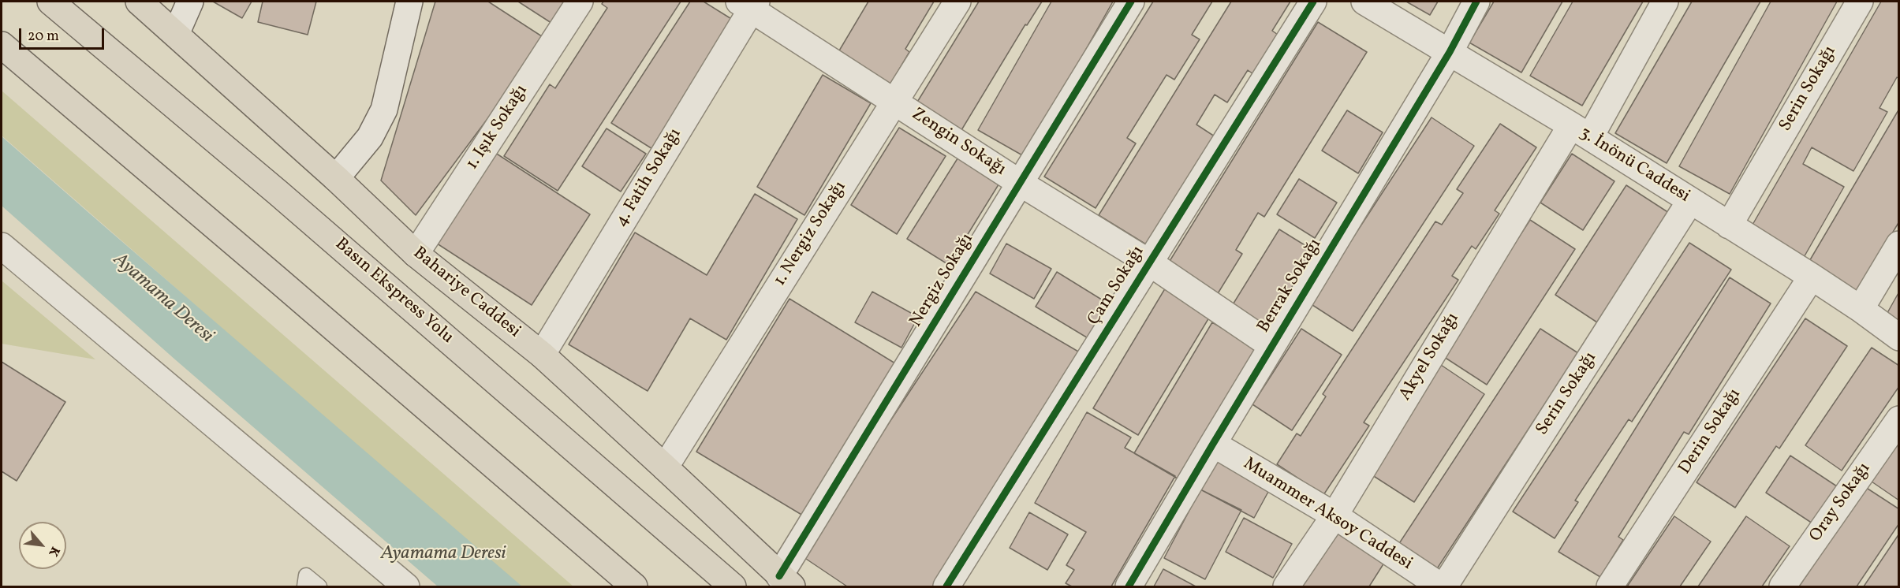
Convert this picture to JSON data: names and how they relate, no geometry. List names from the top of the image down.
{
  "streets": {
    "main road": ["Basın Ekspress Yolu", "Bahariye Caddesi"],
    "street": [
      "Serin Sokağı",
      "1. Işık Sokağı",
      "Zengin Sokağı",
      "3. İnönü Caddesi",
      "4. Fatih Sokağı",
      "1. Nergiz Sokağı",
      "Nergiz Sokağı",
      "Çam Sokağı",
      "Berrak Sokağı",
      "Akyel Sokağı",
      "Derin Sokağı",
      "Oray Sokağı",
      "Muammer Aksoy Caddesi"
    ]
  },
  "crossings": [
    ["Serin Sokağı", "3. İnönü Caddesi"],
    ["Serin Sokağı", "Muammer Aksoy Caddesi"],
    ["1. Işık Sokağı", "Bahariye Caddesi"],
    ["Zengin Sokağı", "4. Fatih Sokağı"],
    ["Zengin Sokağı", "1. Nergiz Sokağı"],
    ["Zengin Sokağı", "Nergiz Sokağı"],
    ["Zengin Sokağı", "Çam Sokağı"],
    ["Zengin Sokağı", "Berrak Sokağı"],
    ["3. İnönü Caddesi", "Berrak Sokağı"],
    ["3. İnönü Caddesi", "Akyel Sokağı"],
    ["3. İnönü Caddesi", "Derin Sokağı"],
    ["4. Fatih Sokağı", "Bahariye Caddesi"],
    ["1. Nergiz Sokağı", "Bahariye Caddesi"],
    ["Nergiz Sokağı", "Bahariye Caddesi"],
    ["Berrak Sokağı", "Muammer Aksoy Caddesi"],
    ["Akyel Sokağı", "Muammer Aksoy Caddesi"]
  ],
  "water": ["Ayamama Deresi"],
  "scale_bar": "20 m",
  "north": "bottom right"
}
